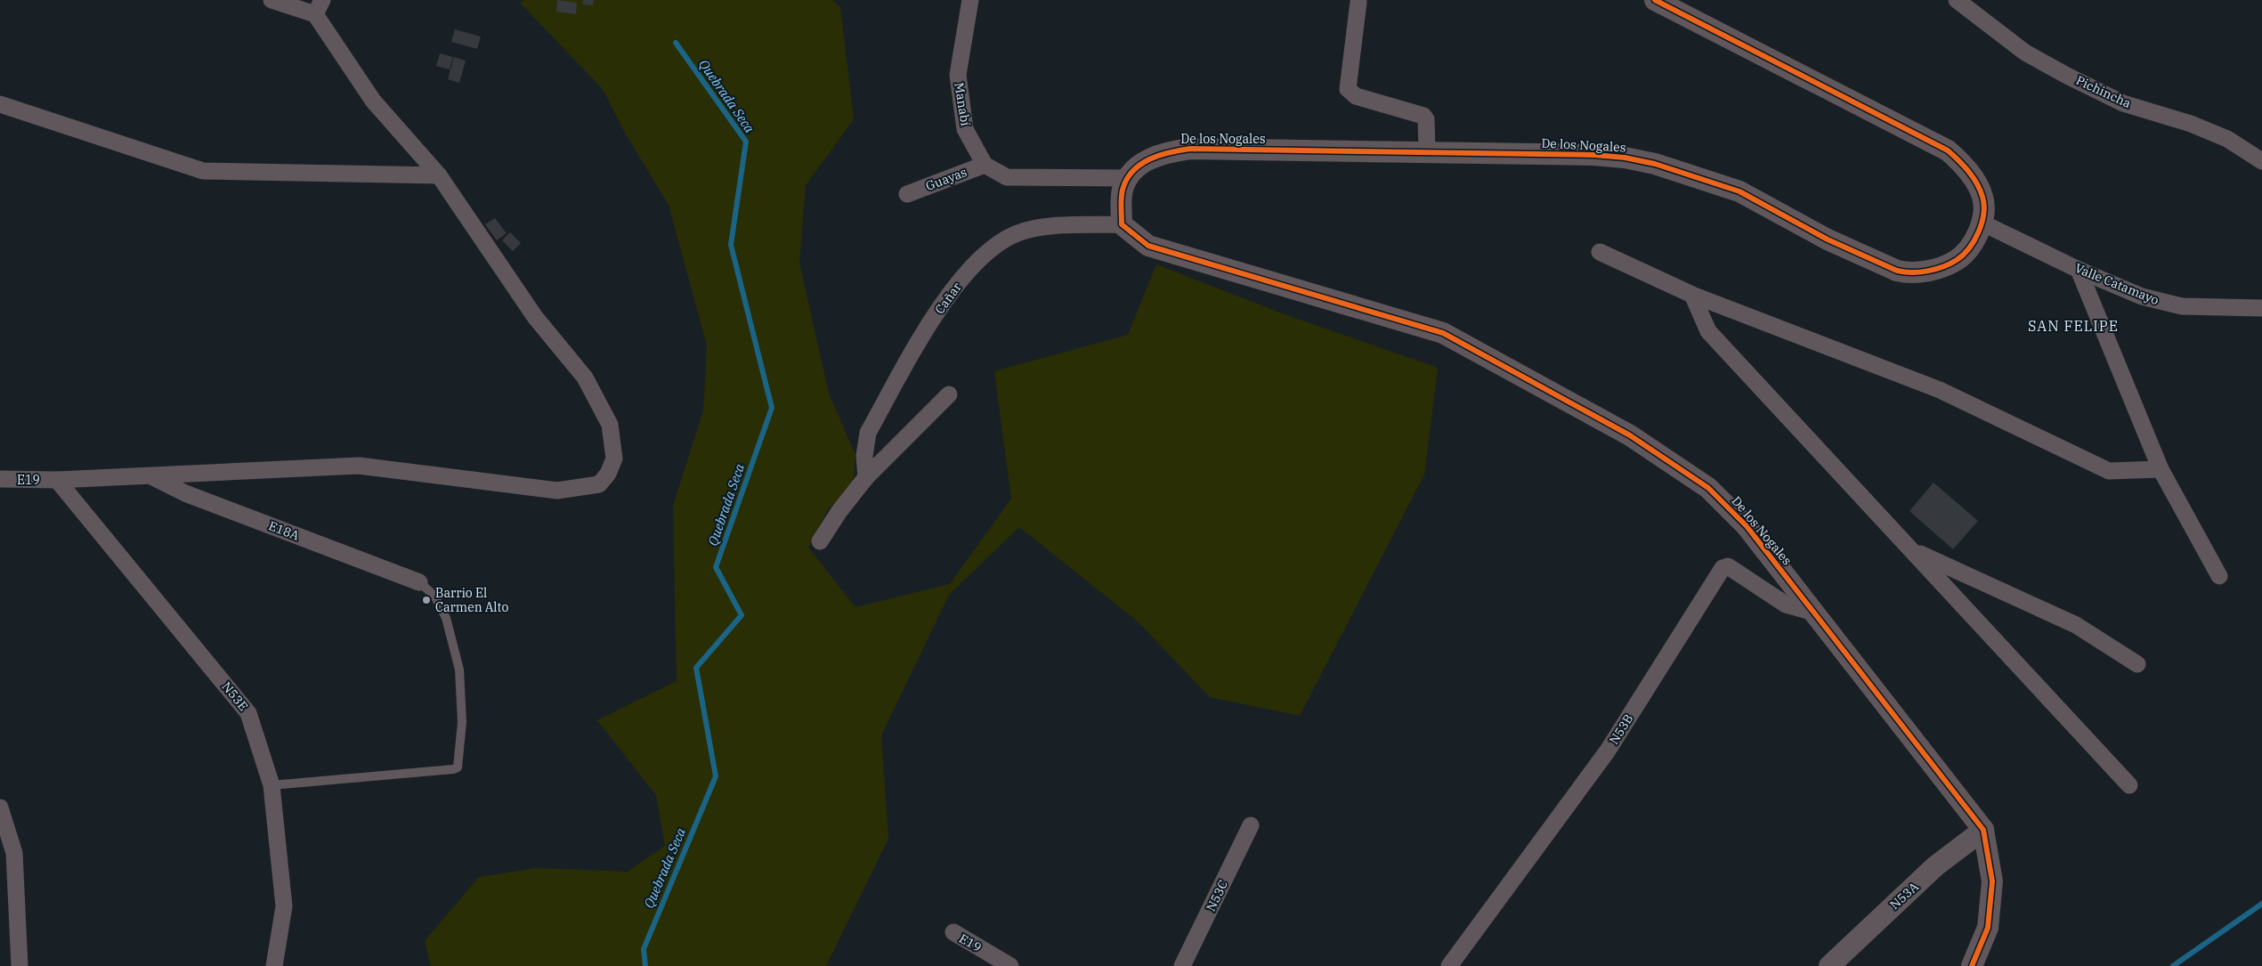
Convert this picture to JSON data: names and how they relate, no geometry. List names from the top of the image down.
{
  "streets": {
    "street": [
      "Pichincha",
      "Manabí",
      "De los Nogales",
      "Guayas",
      "Valle Catamayo",
      "Cañar",
      "E19",
      "E18A",
      "N53E",
      "N53B",
      "N53C",
      "N53A"
    ]
  },
  "crossings": [
    ["Manabí", "Guayas"],
    ["De los Nogales", "Valle Catamayo"],
    ["De los Nogales", "Cañar"],
    ["De los Nogales", "N53B"],
    ["De los Nogales", "N53A"],
    ["E19", "E18A"],
    ["E19", "N53E"]
  ],
  "districts": ["SAN FELIPE"],
  "water": ["Quebrada Seca"],
  "places": ["Barrio El Carmen Alto"]
}
